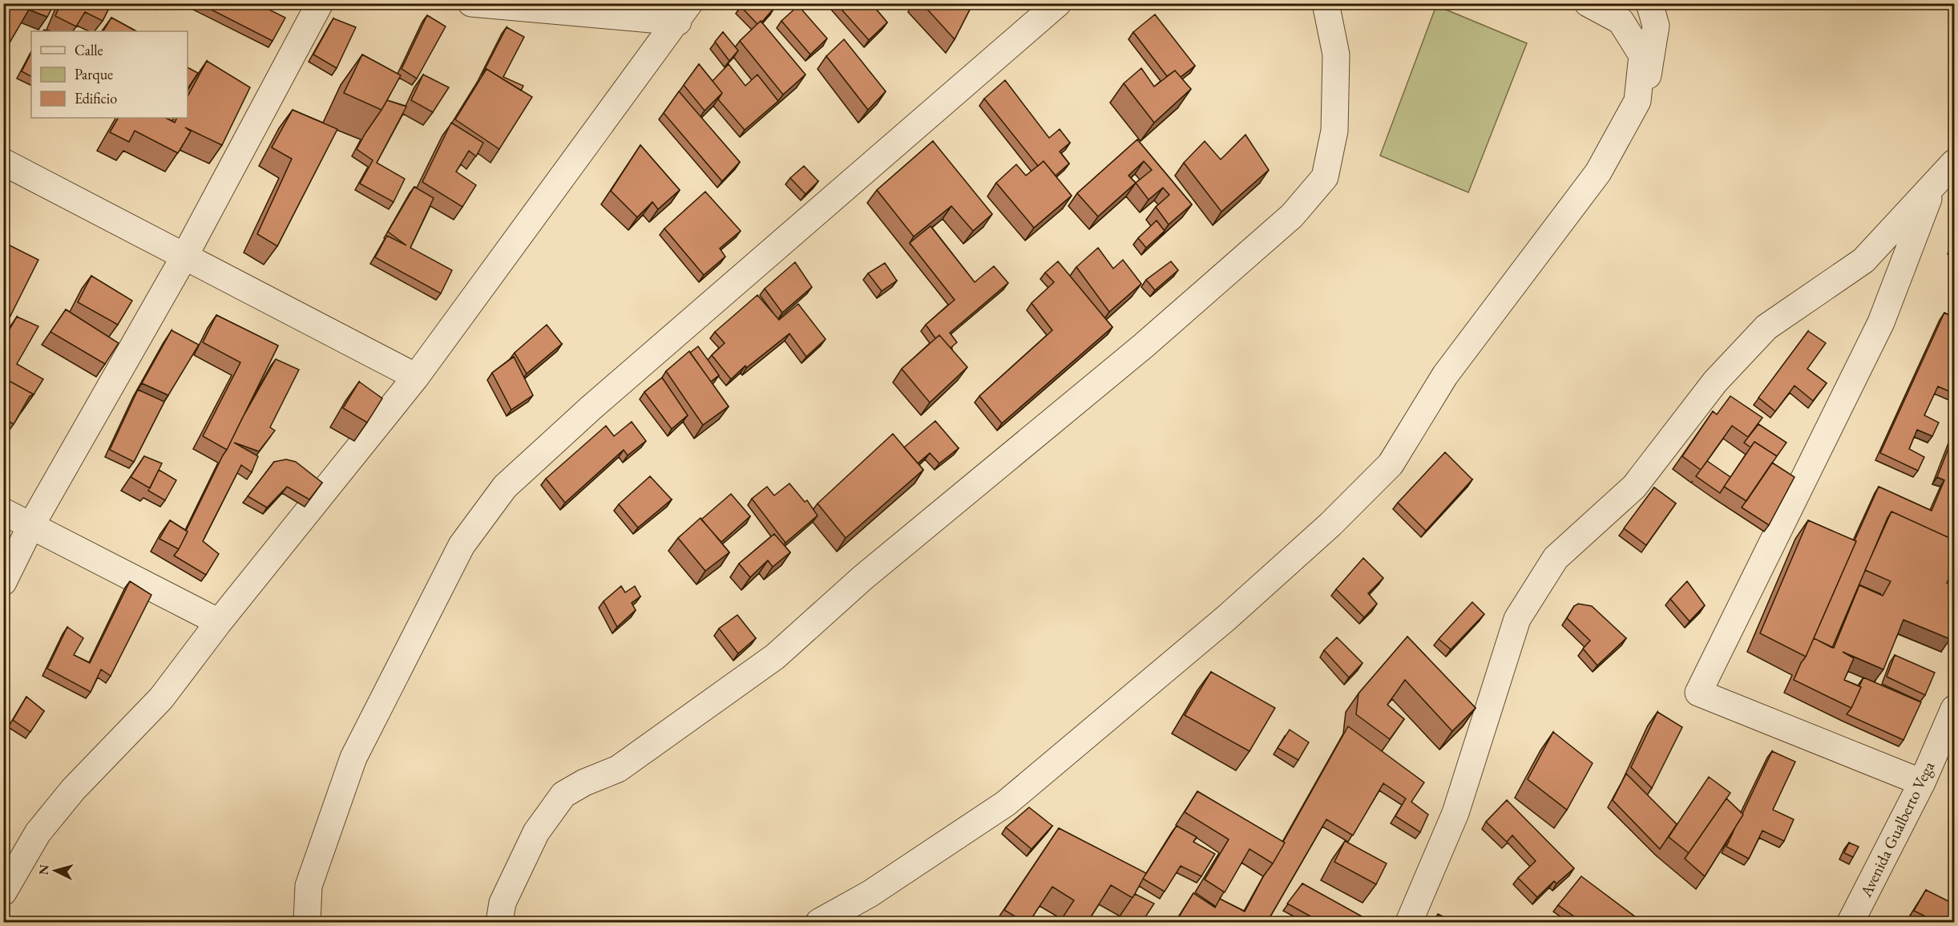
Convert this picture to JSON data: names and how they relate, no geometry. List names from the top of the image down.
{
  "streets": {
    "street": ["Avenida Gualberto Vega"]
  },
  "legend": ["Calle", "Parque", "Edificio"],
  "north": "left"
}
